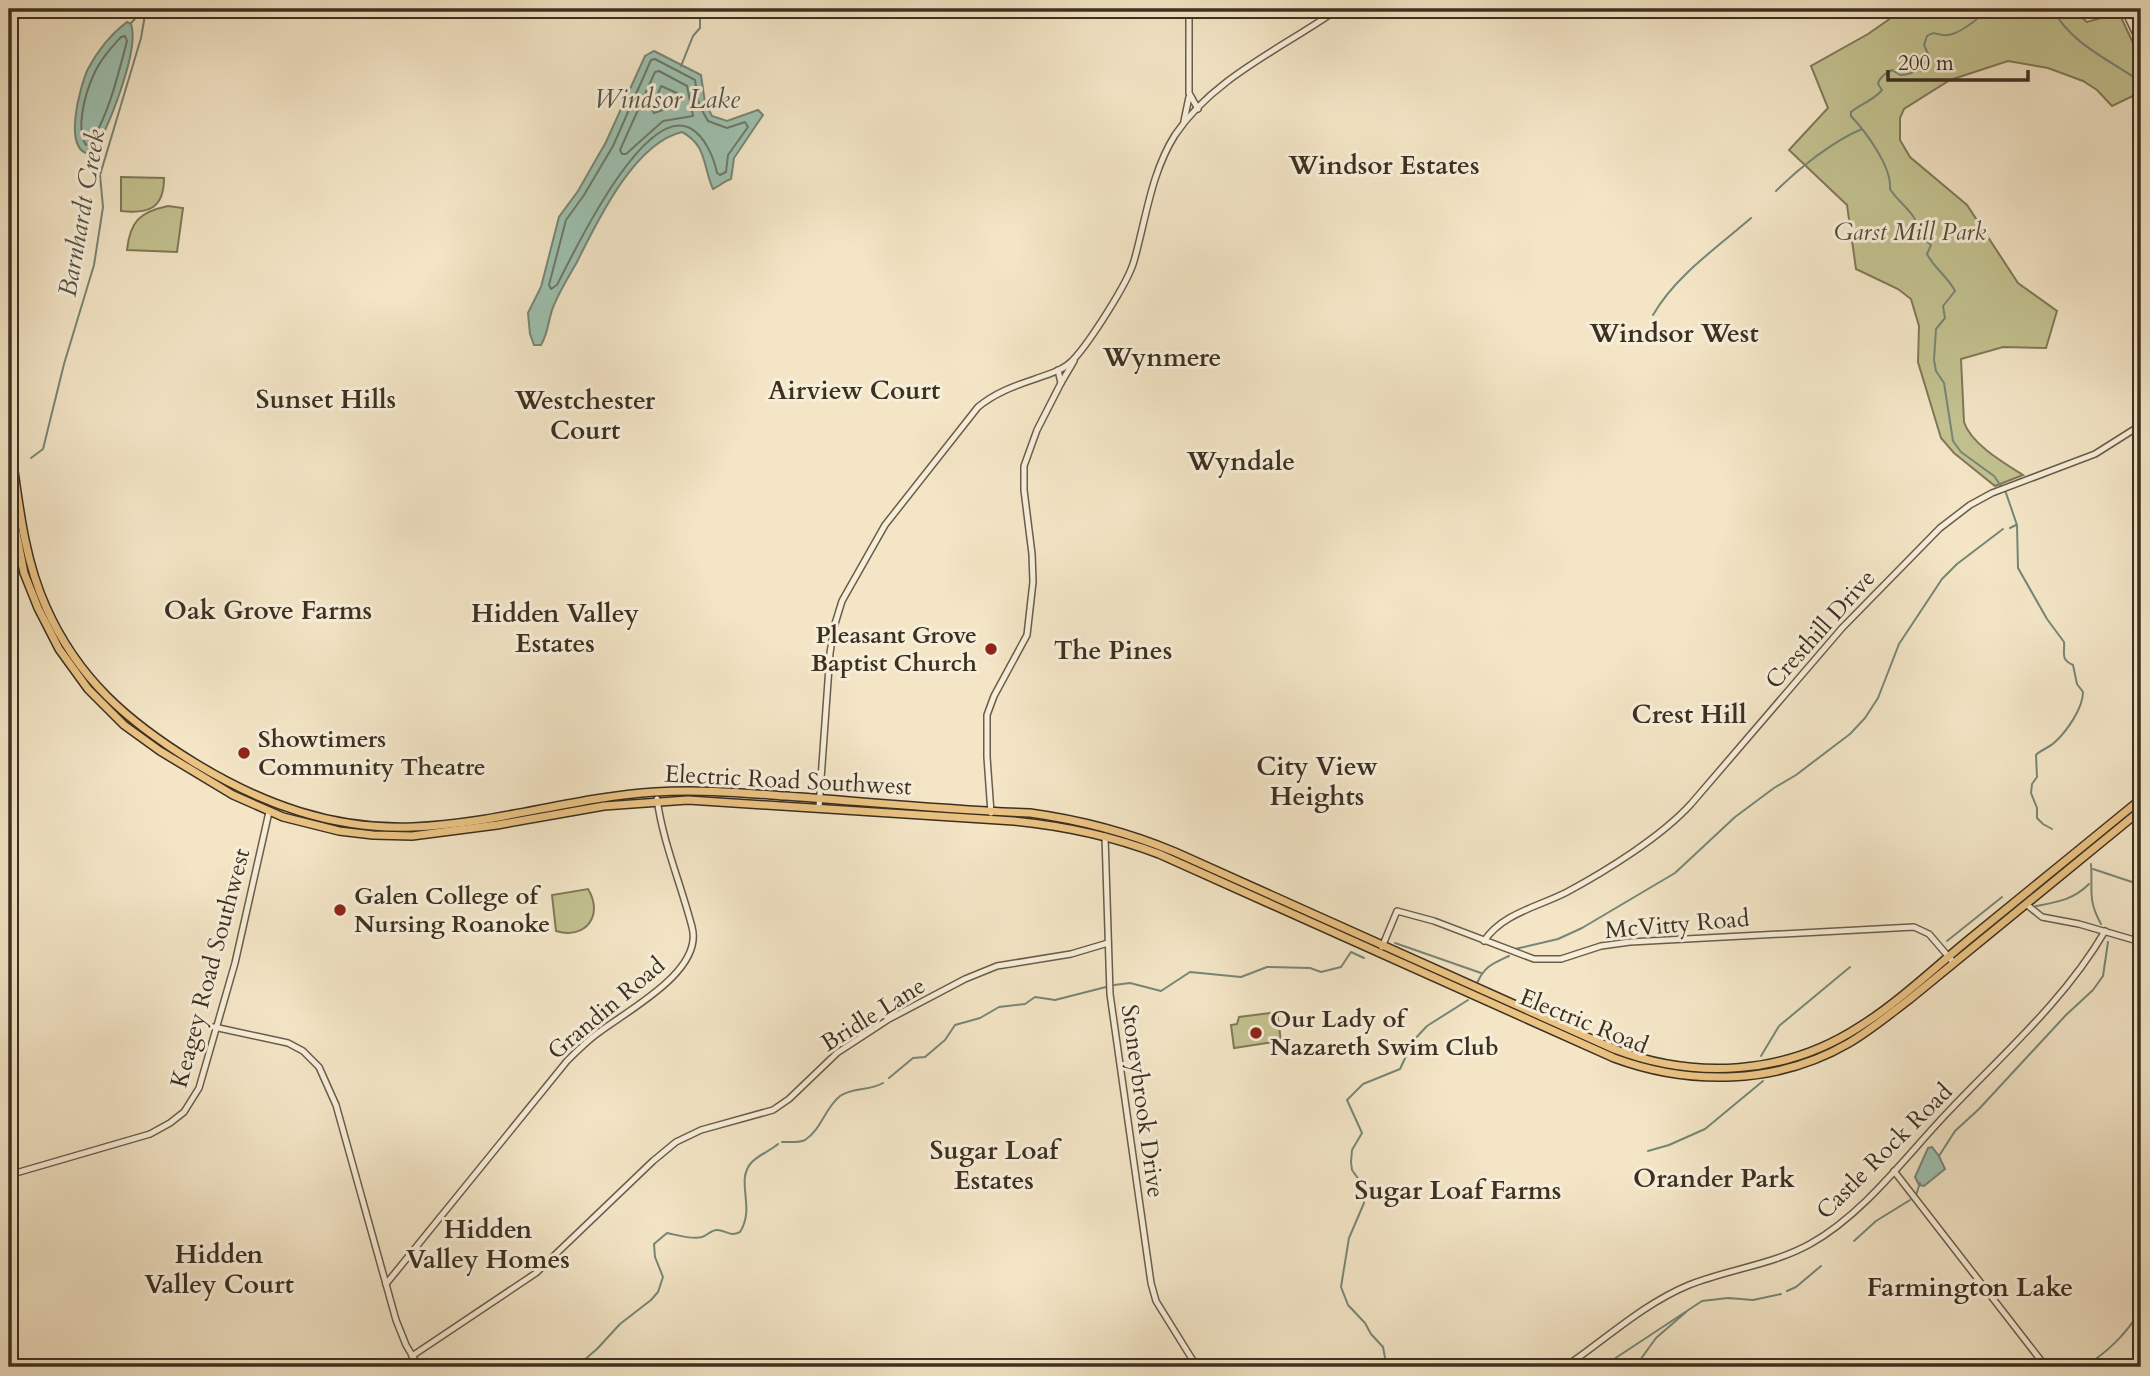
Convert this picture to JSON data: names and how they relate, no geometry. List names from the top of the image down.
{
  "streets": {
    "main road": ["Electric Road Southwest", "Electric Road"],
    "street": [
      "Cresthill Drive",
      "McVitty Road",
      "Keagey Road Southwest",
      "Grandin Road",
      "Bridle Lane",
      "Stoneybrook Drive",
      "Castle Rock Road"
    ]
  },
  "crossings": [
    ["Cresthill Drive", "McVitty Road"],
    ["Electric Road Southwest", "Keagey Road Southwest"],
    ["Electric Road Southwest", "Grandin Road"],
    ["Electric Road Southwest", "Electric Road"],
    ["McVitty Road", "Electric Road"],
    ["Bridle Lane", "Stoneybrook Drive"],
    ["Electric Road", "Stoneybrook Drive"]
  ],
  "districts": [
    "Windsor Estates",
    "Windsor West",
    "Wynmere",
    "Airview Court",
    "Sunset Hills",
    "Westchester Court",
    "Wyndale",
    "Oak Grove Farms",
    "Hidden Valley Estates",
    "The Pines",
    "Crest Hill",
    "City View Heights",
    "Sugar Loaf Estates",
    "Orander Park",
    "Sugar Loaf Farms",
    "Hidden Valley Homes",
    "Hidden Valley Court",
    "Farmington Lake"
  ],
  "water": ["Windsor Lake", "Barnhardt Creek"],
  "parks": ["Garst Mill Park"],
  "places": [
    "Pleasant Grove Baptist Church",
    "Showtimers Community Theatre",
    "Galen College of Nursing Roanoke",
    "Our Lady of Nazareth Swim Club"
  ],
  "scale_bar": "200 m"
}
